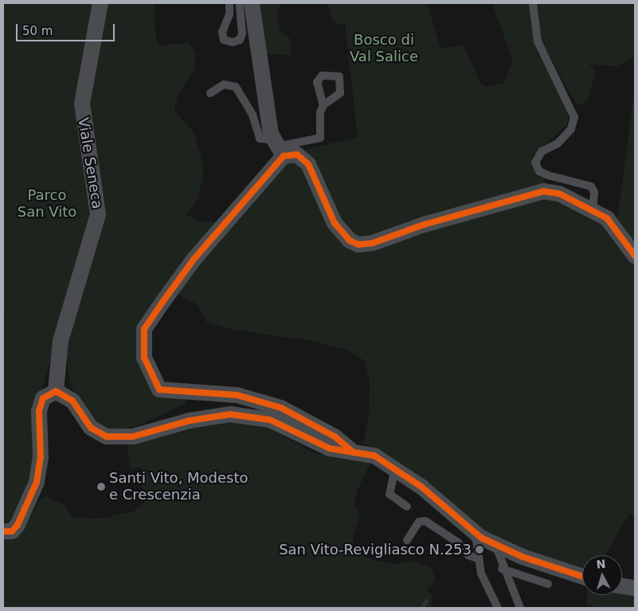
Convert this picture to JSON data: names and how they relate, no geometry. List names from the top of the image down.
{
  "streets": {
    "street": ["Viale Seneca"]
  },
  "parks": ["Bosco di Val Salice", "Parco San Vito"],
  "places": ["Santi Vito, Modesto e Crescenzia", "San Vito-Revigliasco N.253"],
  "scale_bar": "50 m",
  "north": "top"
}
